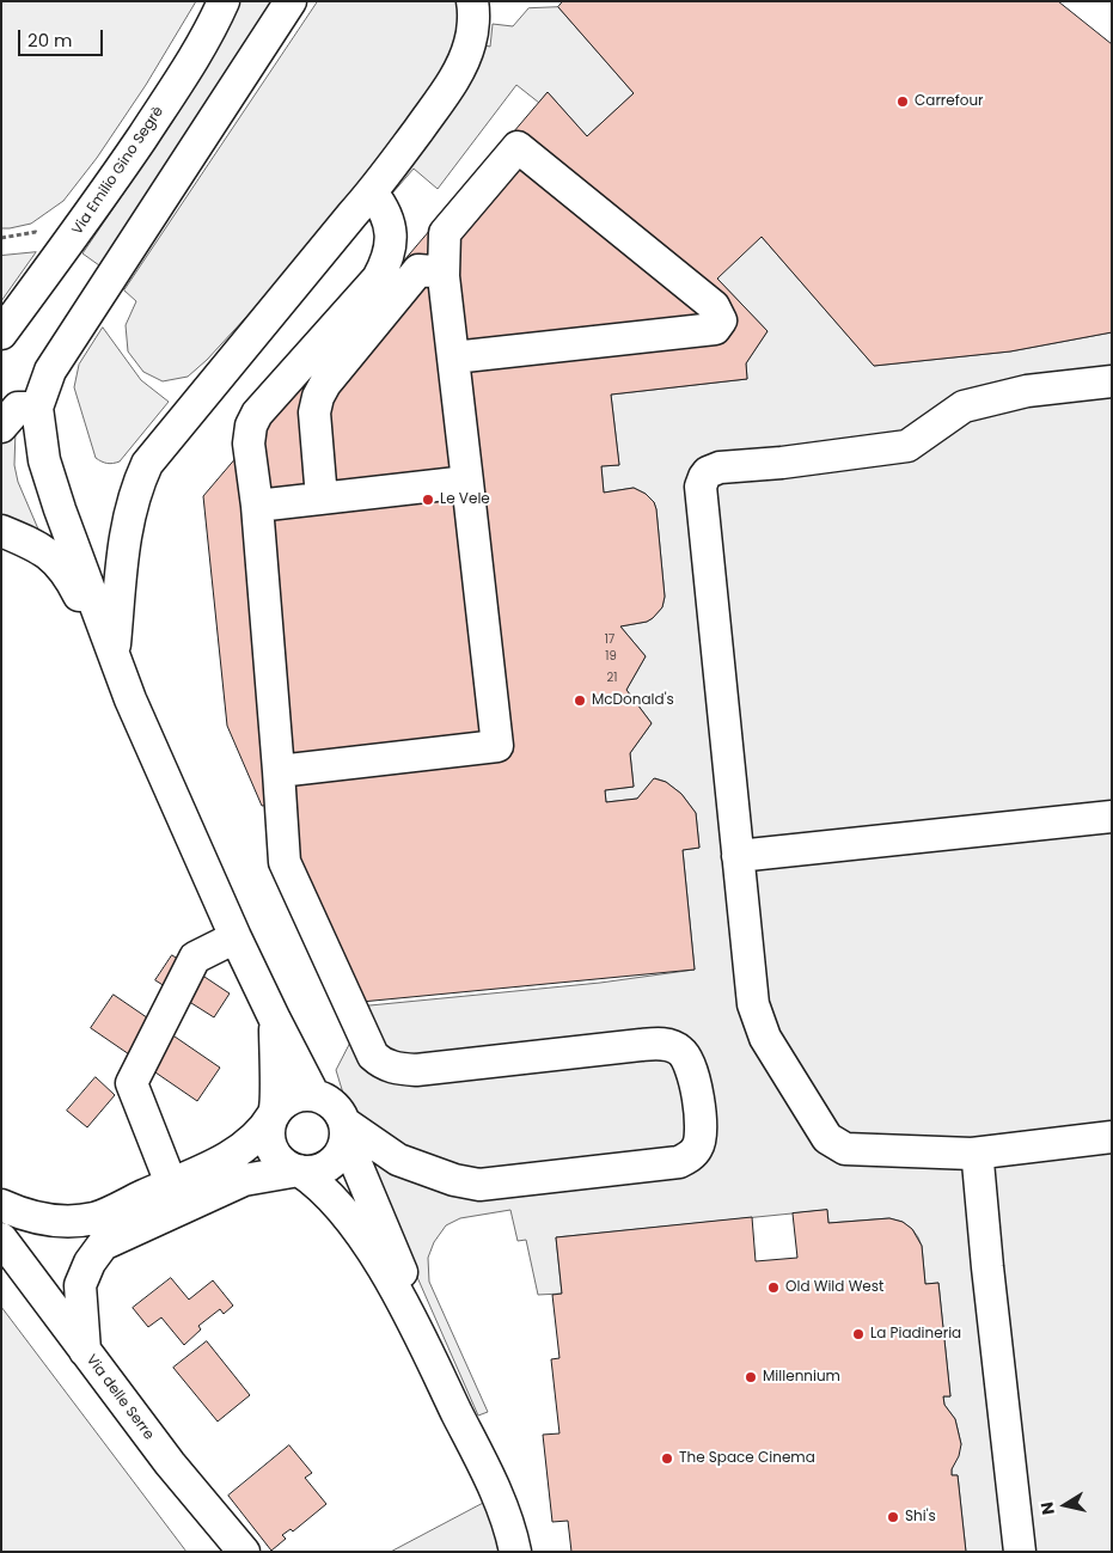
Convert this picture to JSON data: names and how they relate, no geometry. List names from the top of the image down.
{
  "streets": {
    "street": ["Via Emilio Gino Segrè", "Via delle Serre"]
  },
  "places": [
    "Carrefour",
    "Le Vele",
    "McDonald's",
    "Old Wild West",
    "La Piadineria",
    "Millennium",
    "The Space Cinema",
    "Shi's"
  ],
  "house_numbers": ["17", "19", "21"],
  "scale_bar": "20 m",
  "north": "left"
}
